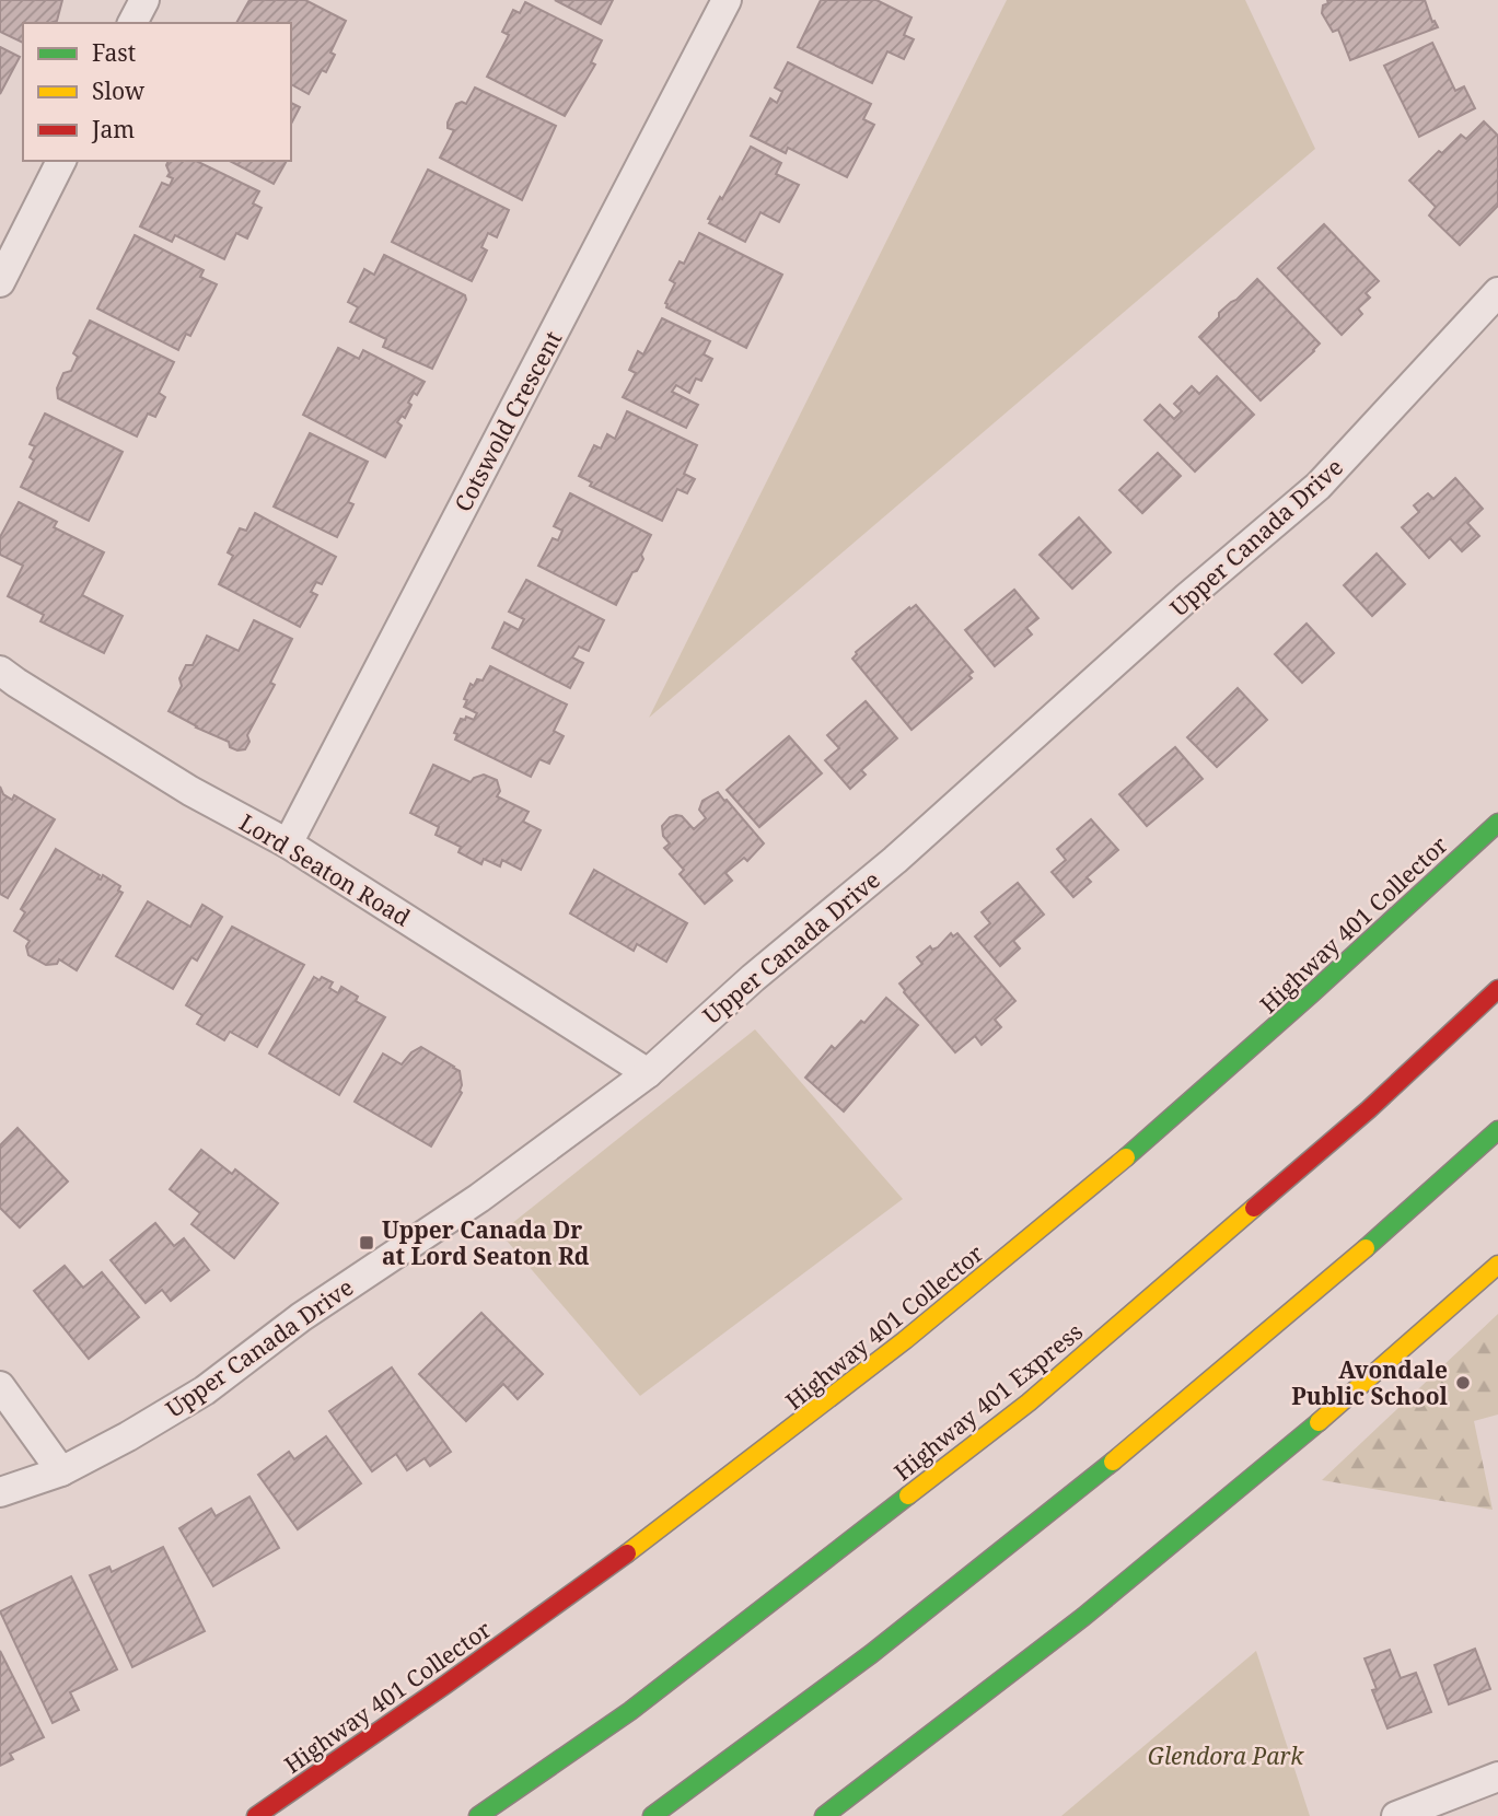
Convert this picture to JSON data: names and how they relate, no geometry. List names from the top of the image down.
{
  "streets": {
    "highway": ["Highway 401 Collector", "Highway 401 Express"],
    "street": ["Cotswold Crescent", "Upper Canada Drive", "Lord Seaton Road"]
  },
  "crossings": [
    ["Cotswold Crescent", "Lord Seaton Road"],
    ["Upper Canada Drive", "Lord Seaton Road"]
  ],
  "parks": ["Glendora Park"],
  "places": {
    "transit": ["Upper Canada Dr at Lord Seaton Rd"],
    "other": ["Avondale Public School"]
  },
  "legend": ["Fast", "Slow", "Jam"]
}
